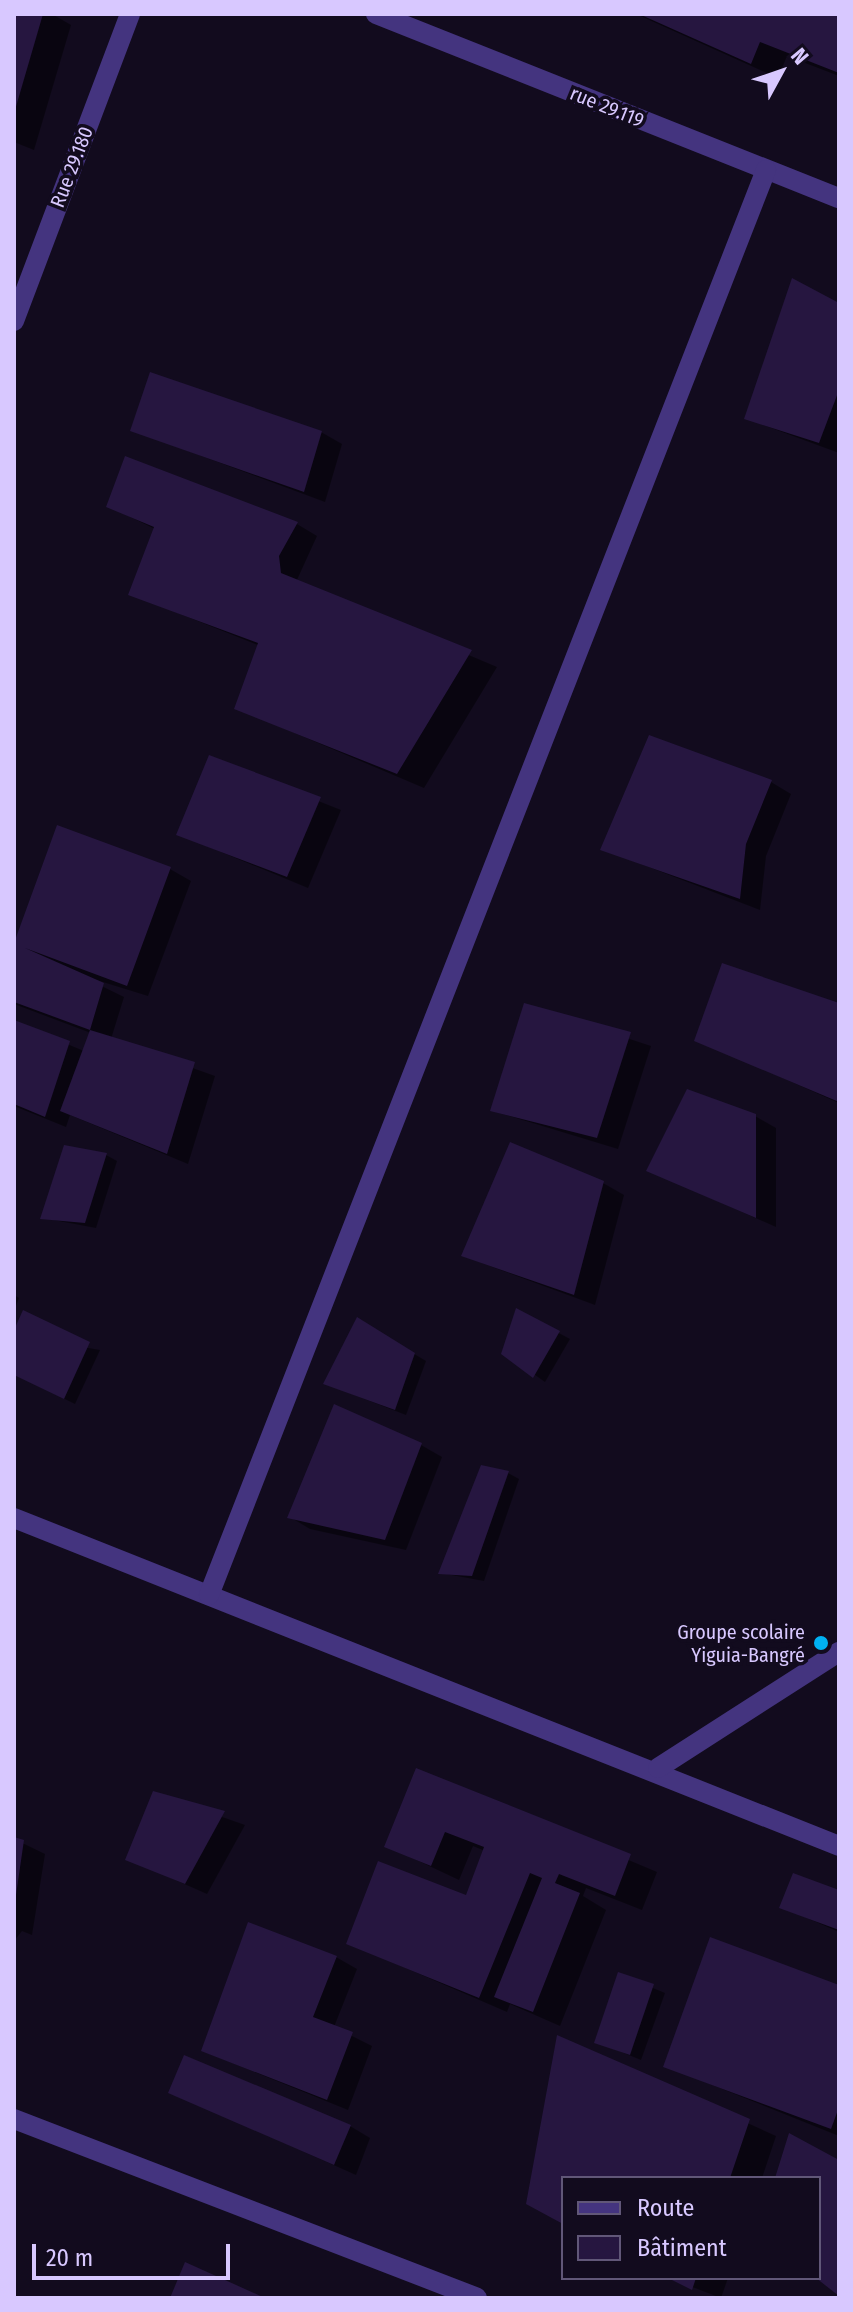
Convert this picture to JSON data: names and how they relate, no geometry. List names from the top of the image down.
{
  "streets": {
    "street": ["rue 29.119", "Rue 29.180"]
  },
  "places": ["Groupe scolaire Yiguia-Bangré"],
  "legend": ["Route", "Bâtiment"],
  "scale_bar": "20 m",
  "north": "top right"
}
